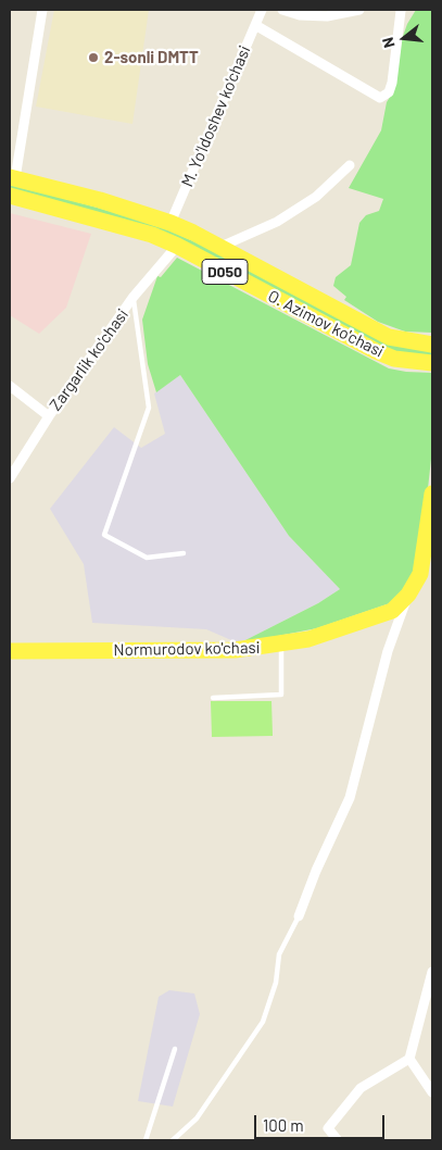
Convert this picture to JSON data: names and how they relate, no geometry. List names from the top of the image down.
{
  "streets": {
    "main road": ["D050", "O. Azimov ko'chasi", "Normurodov ko'chasi"],
    "street": ["M. Yo'ldoshev ko'chasi", "Zargarlik ko'chasi"]
  },
  "crossings": [
    ["M. Yo'ldoshev ko'chasi", "O. Azimov ko'chasi"],
    ["O. Azimov ko'chasi", "Zargarlik ko'chasi"]
  ],
  "places": ["2-sonli DMTT"],
  "scale_bar": "100 m",
  "north": "left"
}
